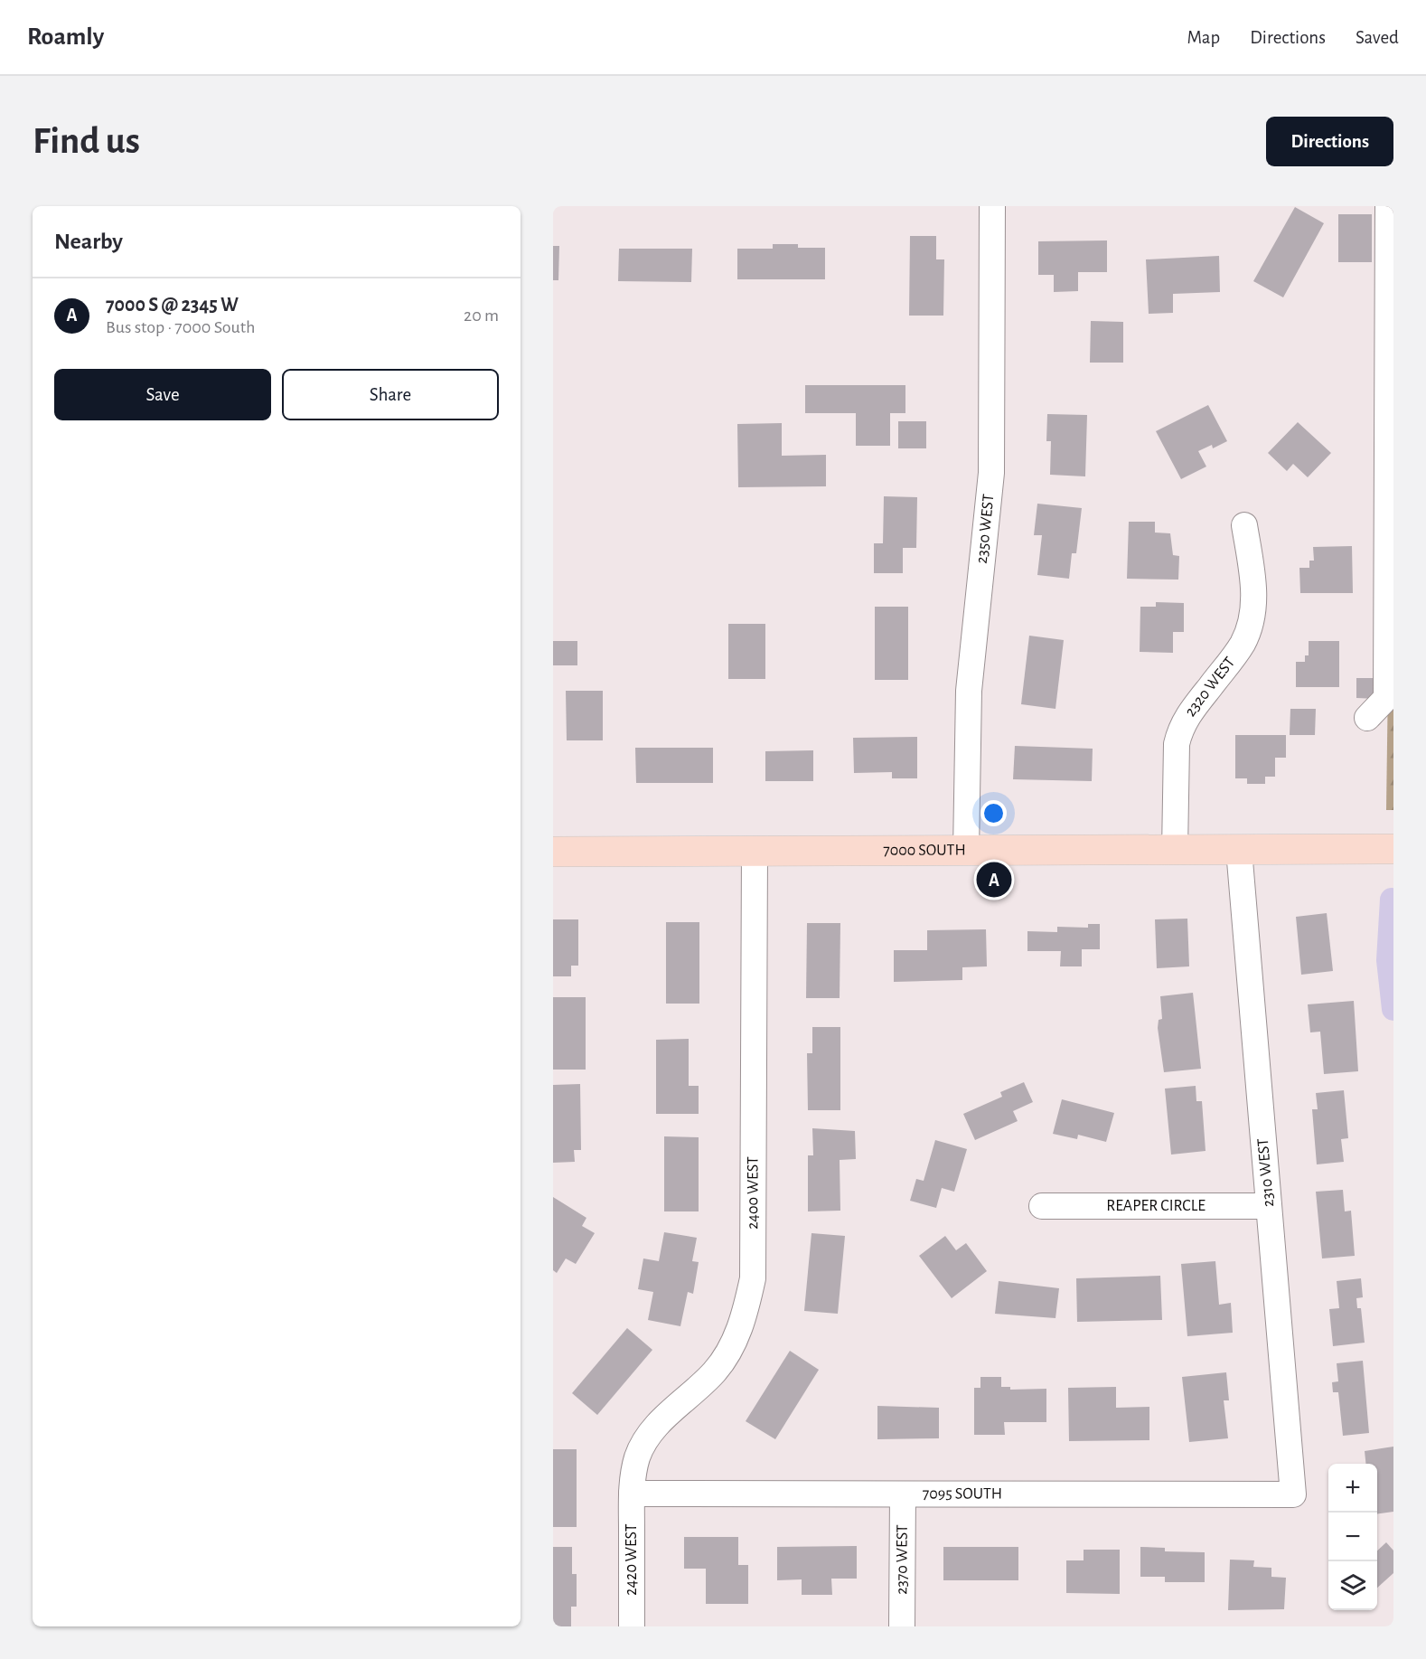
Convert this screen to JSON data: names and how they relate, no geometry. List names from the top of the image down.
{
  "streets": {
    "main road": ["7000 SOUTH"],
    "street": [
      "2350 WEST",
      "2320 WEST",
      "2310 WEST",
      "2400 WEST",
      "REAPER CIRCLE",
      "7095 SOUTH",
      "2420 WEST",
      "2370 WEST"
    ]
  },
  "crossings": [
    ["2350 WEST", "7000 SOUTH"],
    ["2320 WEST", "7000 SOUTH"],
    ["7000 SOUTH", "2310 WEST"],
    ["7000 SOUTH", "2400 WEST"],
    ["2310 WEST", "REAPER CIRCLE"],
    ["2310 WEST", "7095 SOUTH"],
    ["2400 WEST", "7095 SOUTH"],
    ["2400 WEST", "2420 WEST"],
    ["7095 SOUTH", "2420 WEST"],
    ["7095 SOUTH", "2370 WEST"]
  ],
  "page": {
    "header": "Roamly",
    "nav": ["Map", "Directions", "Saved"],
    "buttons": [
      "Directions",
      ["Save", "Share"]
    ],
    "title": "Find us",
    "heading": "Nearby",
    "list": [
      {
        "mark": "A",
        "name": "7000 S @ 2345 W",
        "note": "Bus stop · 7000 South",
        "value": "20 m"
      }
    ],
    "pins": "A",
    "map_buttons": ["+", "−"]
  }
}
